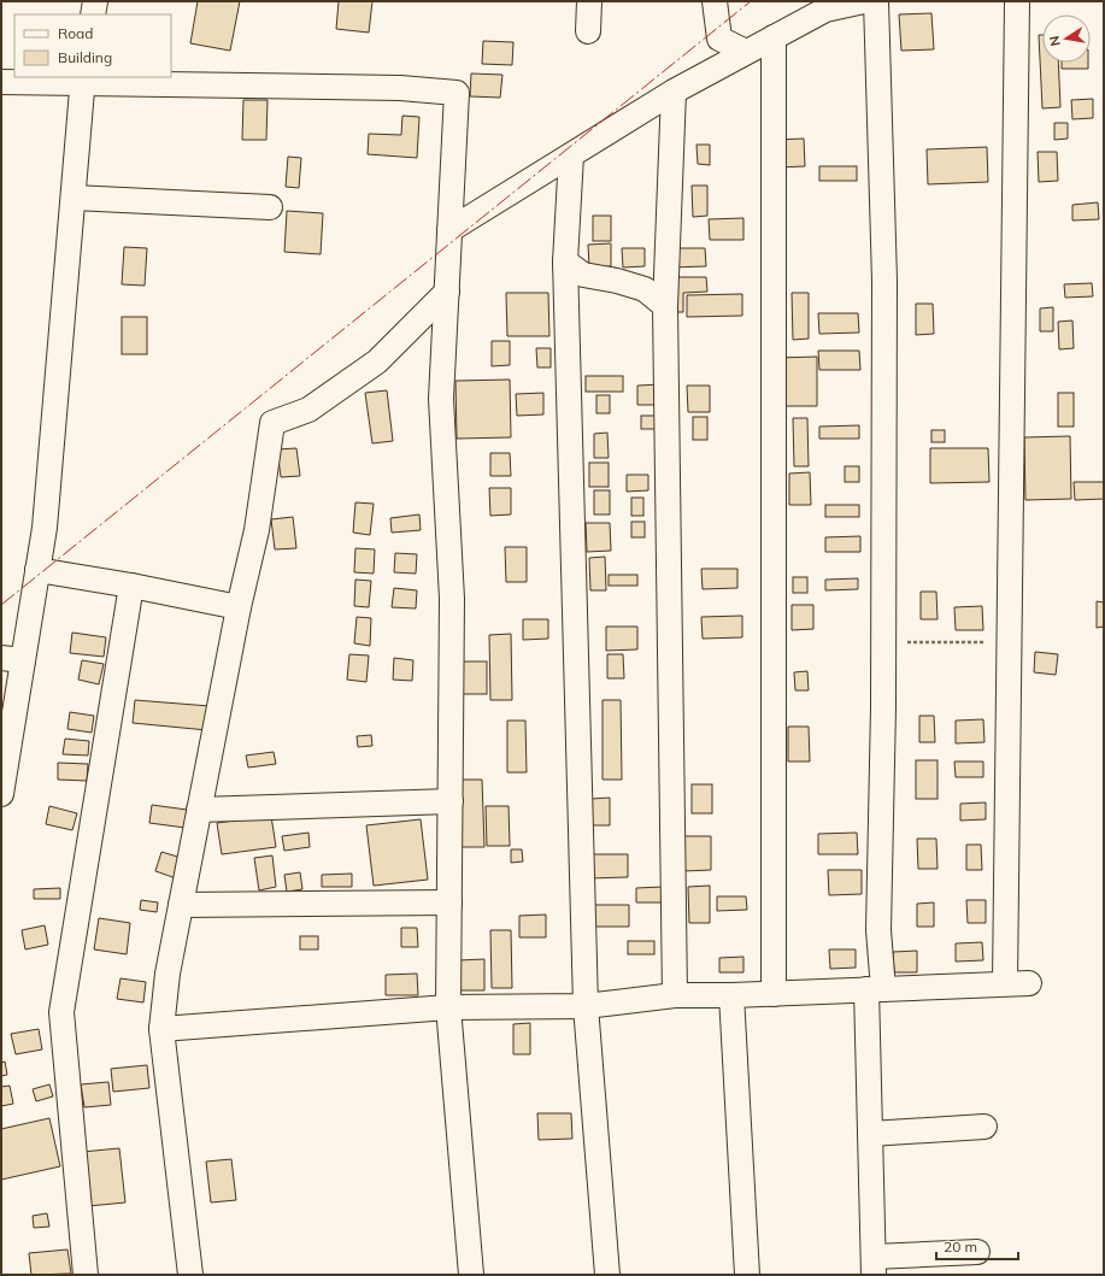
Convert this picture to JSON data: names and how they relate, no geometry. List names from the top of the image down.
{
  "legend": ["Road", "Building"],
  "scale_bar": "20 m",
  "north": "left"
}
